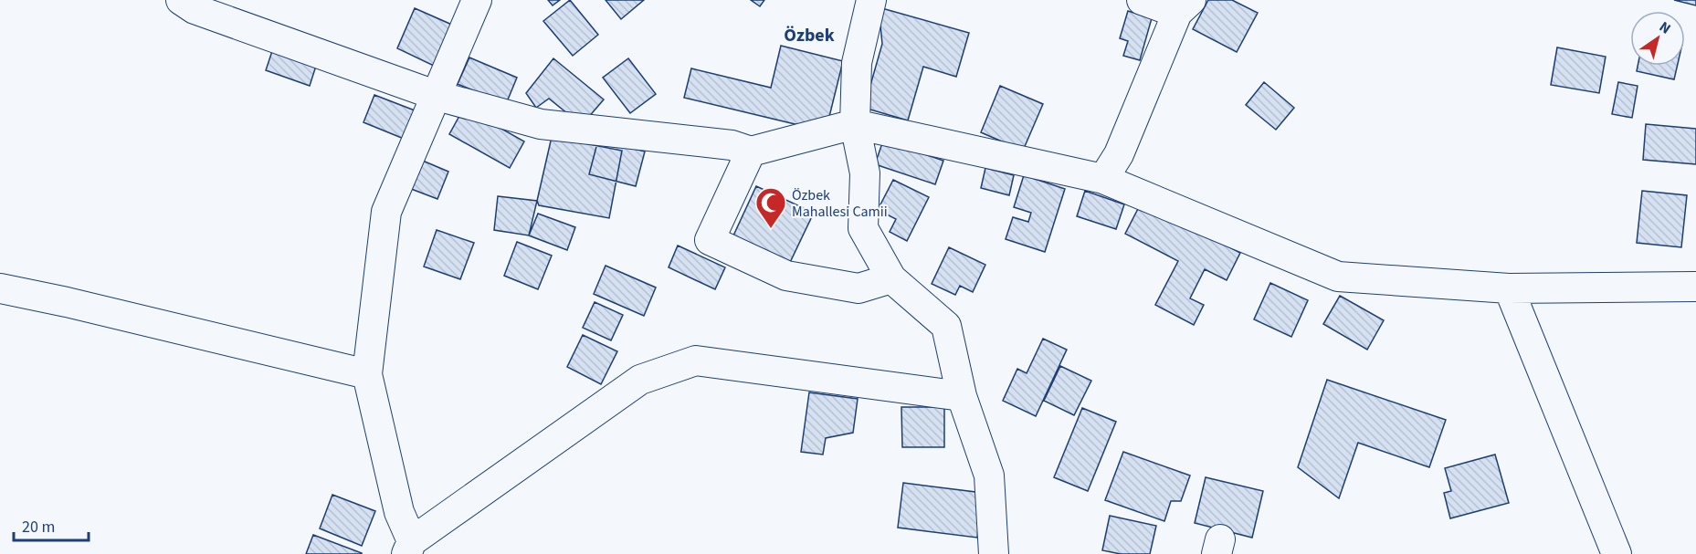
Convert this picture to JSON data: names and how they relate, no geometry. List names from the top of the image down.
{
  "districts": ["Özbek"],
  "places": {
    "mosque": ["Özbek Mahallesi Camii"]
  },
  "scale_bar": "20 m",
  "north": "top right"
}
